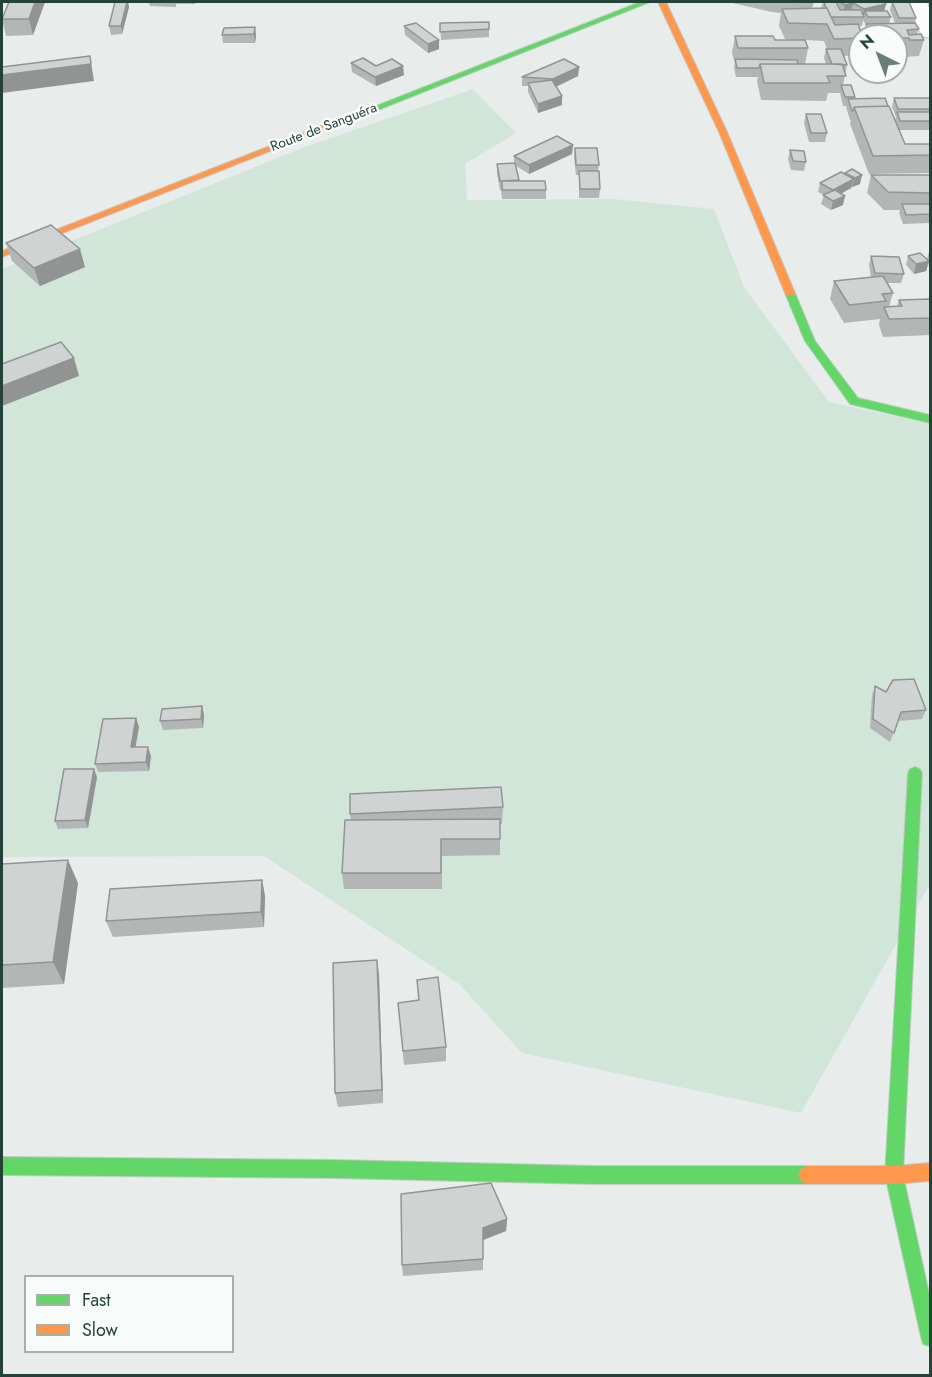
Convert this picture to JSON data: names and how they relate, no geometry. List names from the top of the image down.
{
  "streets": {
    "street": ["Route de Sanguéra"]
  },
  "legend": ["Fast", "Slow"],
  "north": "top left"
}
